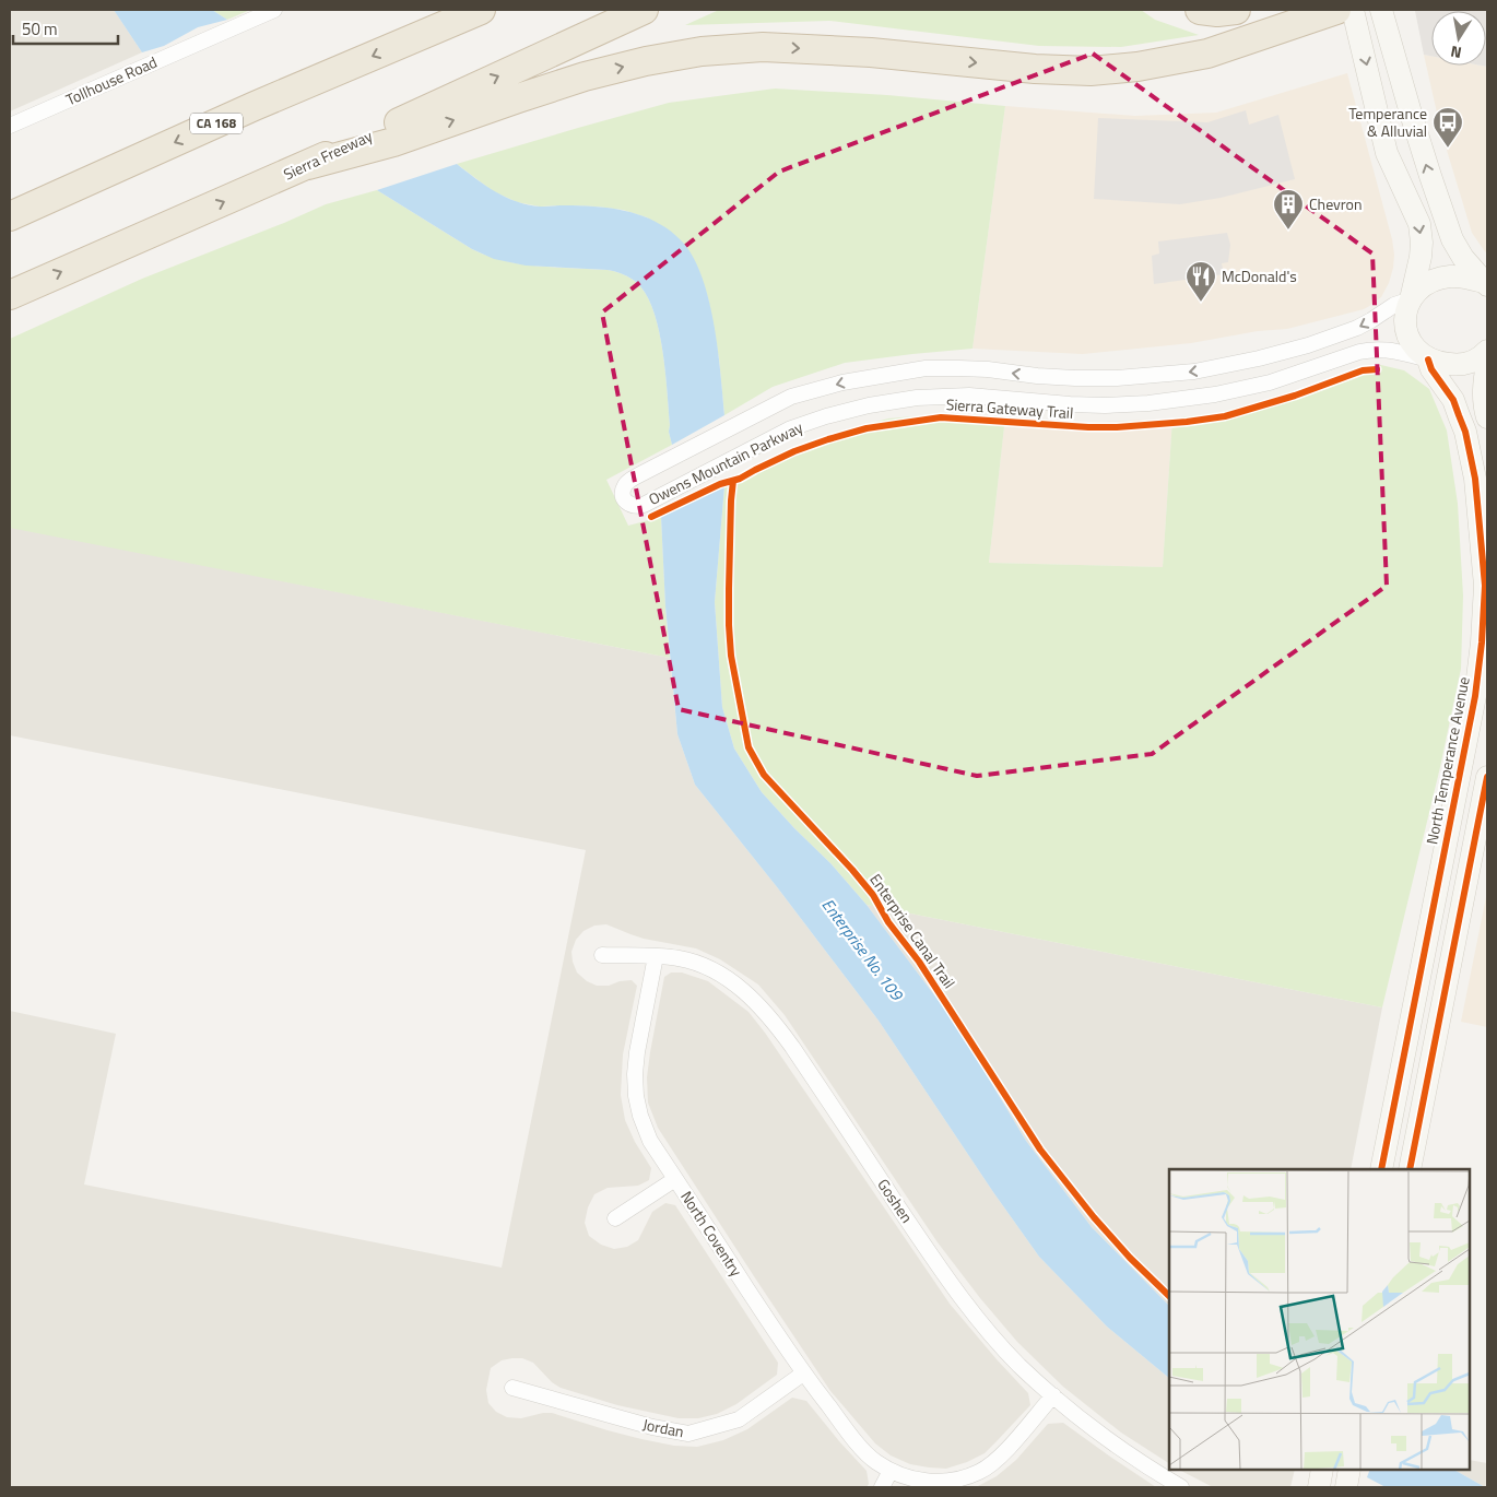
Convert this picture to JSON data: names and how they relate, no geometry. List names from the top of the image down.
{
  "streets": {
    "highway": ["CA 168", "Sierra Freeway"],
    "main road": ["North Temperance Avenue"],
    "street": [
      "Tollhouse Road",
      "Owens Mountain Parkway",
      "Goshen",
      "North Coventry",
      "Jordan"
    ],
    "cycle path": ["Sierra Gateway Trail", "Enterprise Canal Trail"]
  },
  "crossings": [
    ["Owens Mountain Parkway", "North Temperance Avenue"],
    ["Goshen", "North Coventry"],
    ["North Coventry", "Jordan"]
  ],
  "water": ["Enterprise No. 109"],
  "places": {
    "bus stop": ["Temperance & Alluvial"],
    "building": ["Chevron"],
    "restaurant": ["McDonald's"]
  },
  "scale_bar": "50 m",
  "north": "bottom"
}
